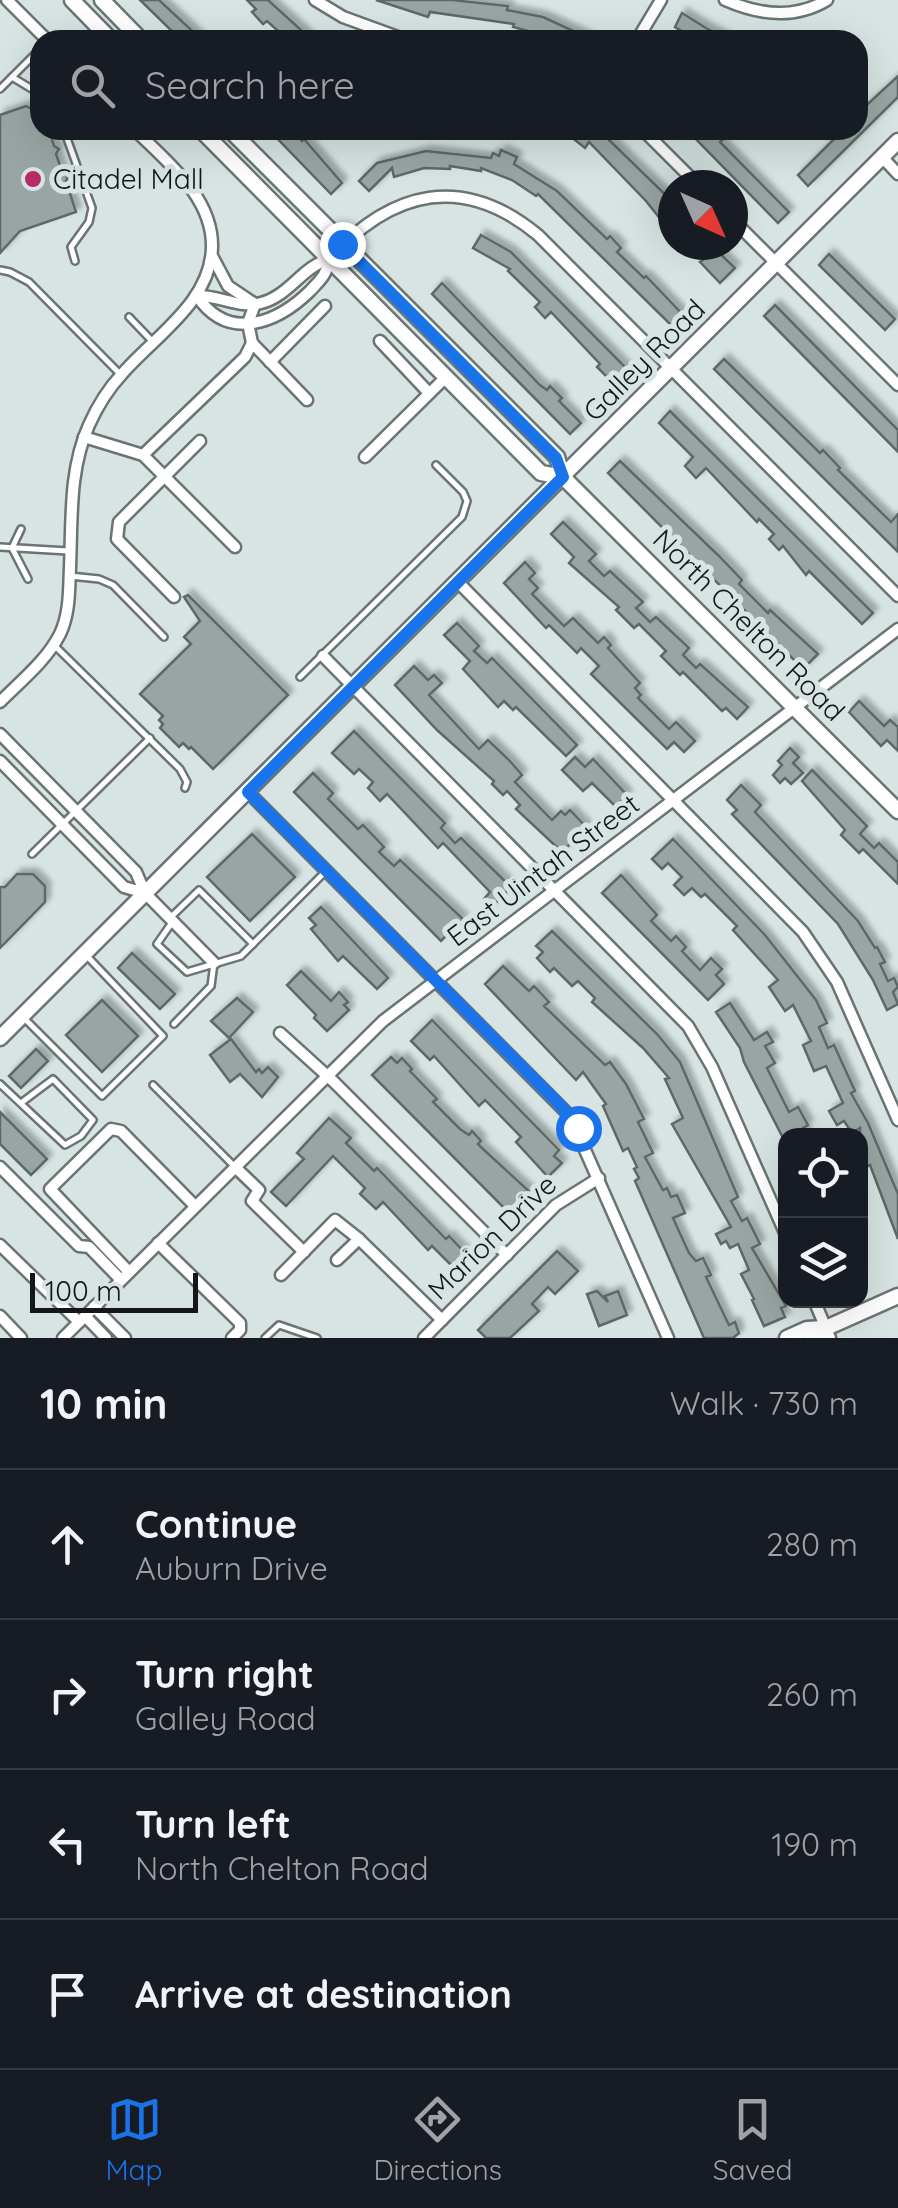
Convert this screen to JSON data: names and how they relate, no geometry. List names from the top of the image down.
{
  "streets": {
    "main road": ["Galley Road", "North Chelton Road"],
    "street": ["East Uintah Street", "Marion Drive"]
  },
  "crossings": [
    ["Galley Road", "North Chelton Road"],
    ["North Chelton Road", "East Uintah Street"]
  ],
  "places": ["Citadel Mall"],
  "scale_bar": "100 m",
  "north": "bottom right",
  "page": {
    "search": "Search here",
    "scale": "100 m",
    "heading": ["10 min", "Walk · 730 m"],
    "list": [
      ["Continue", "Auburn Drive", "280 m"],
      ["Turn right", "Galley Road", "260 m"],
      ["Turn left", "North Chelton Road", "190 m"],
      "Arrive at destination"
    ],
    "nav": ["Map", "Directions", "Saved"]
  }
}
